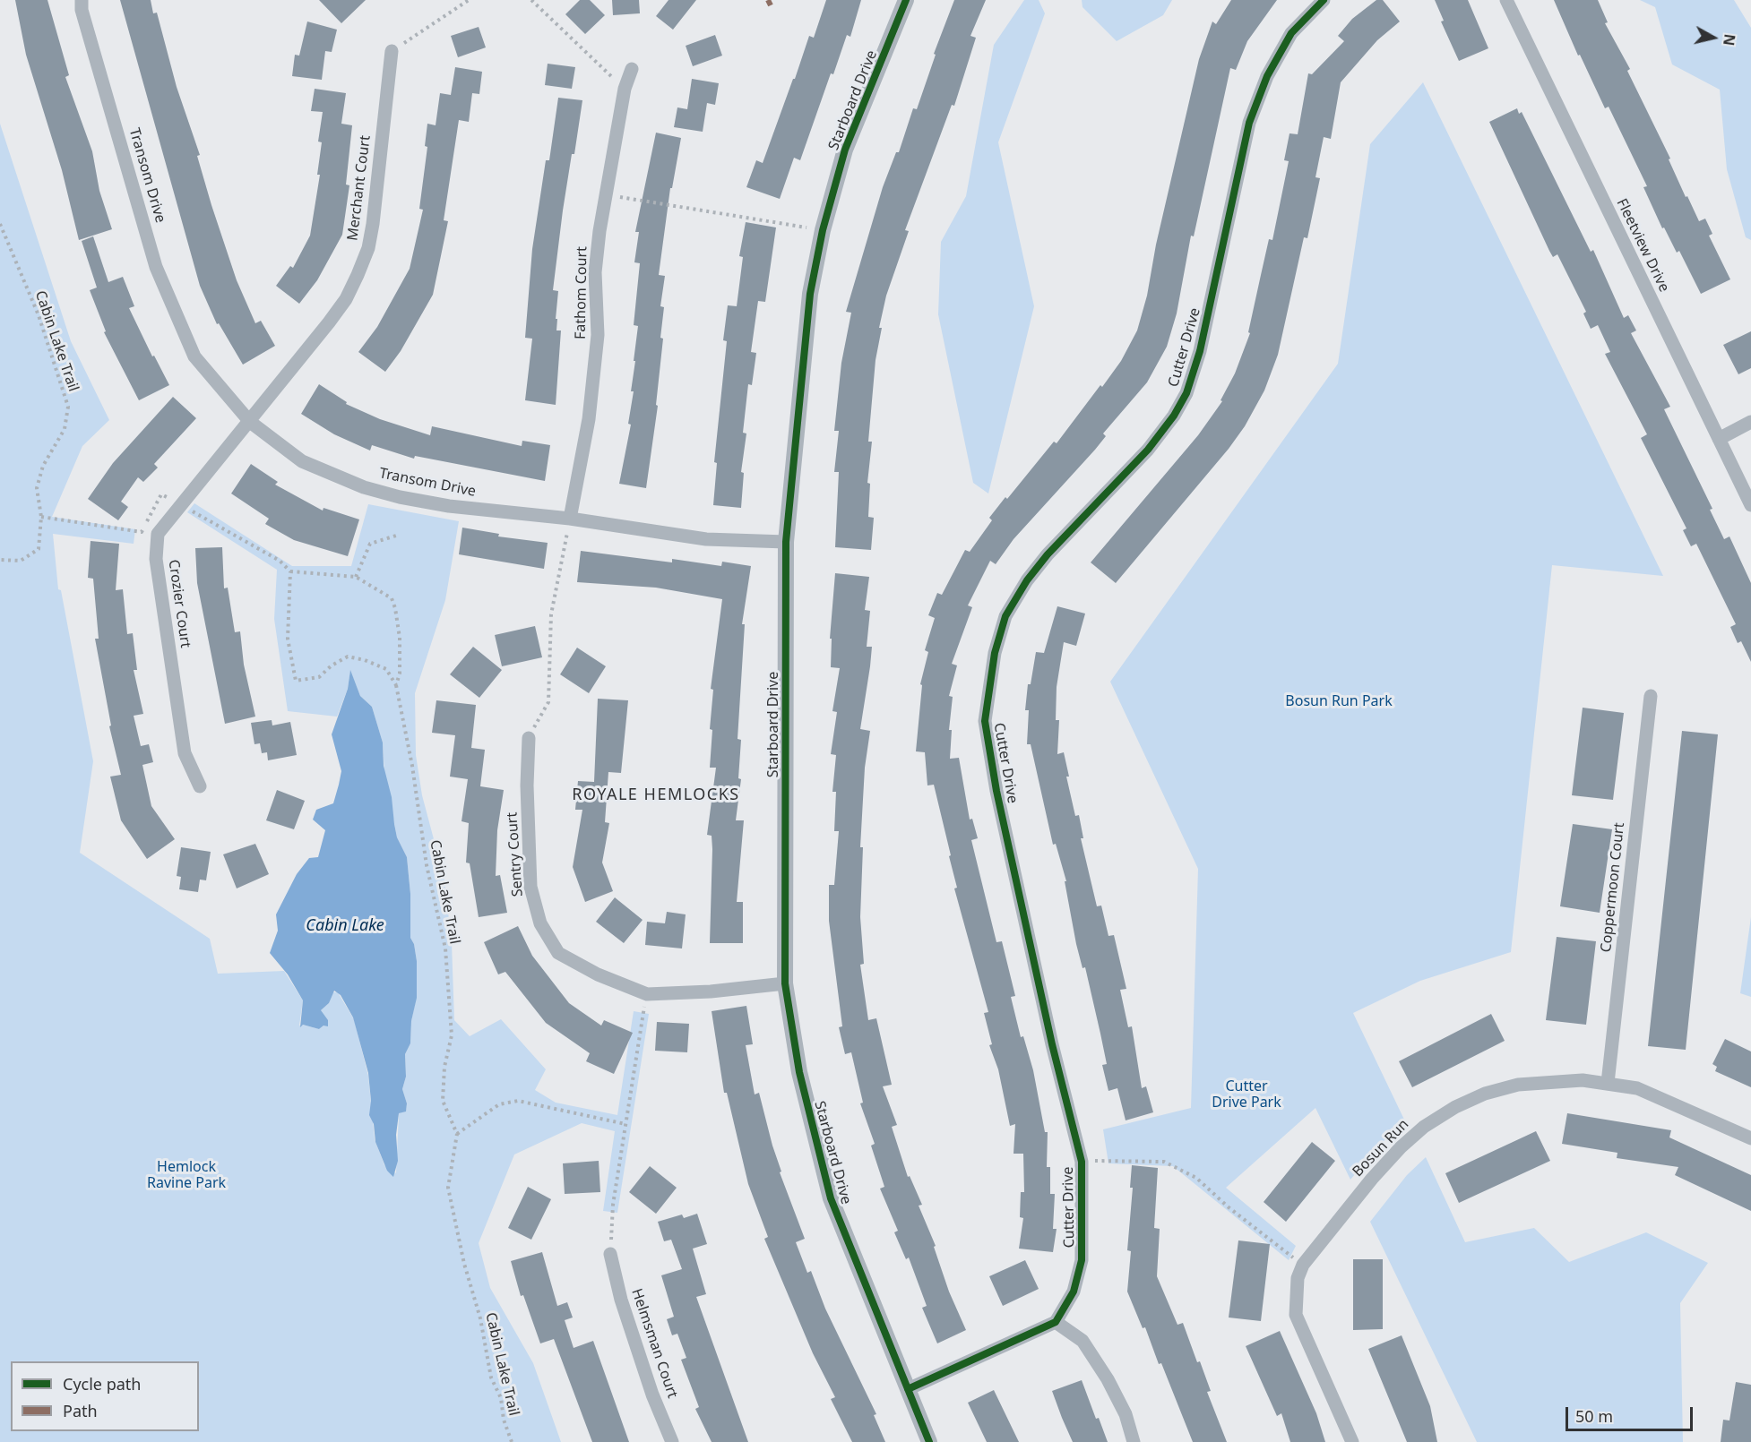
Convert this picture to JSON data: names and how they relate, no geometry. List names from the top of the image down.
{
  "streets": {
    "street": [
      "Starboard Drive",
      "Transom Drive",
      "Merchant Court",
      "Fleetview Drive",
      "Fathom Court",
      "Cutter Drive",
      "Crozier Court",
      "Sentry Court",
      "Coppermoon Court",
      "Bosun Run",
      "Helmsman Court"
    ],
    "path": ["Cabin Lake Trail"]
  },
  "crossings": [
    ["Starboard Drive", "Transom Drive"],
    ["Starboard Drive", "Sentry Court"],
    ["Transom Drive", "Merchant Court"],
    ["Transom Drive", "Fathom Court"],
    ["Transom Drive", "Crozier Court"],
    ["Merchant Court", "Crozier Court"],
    ["Coppermoon Court", "Bosun Run"]
  ],
  "districts": ["ROYALE HEMLOCKS"],
  "water": ["Cabin Lake"],
  "parks": ["Bosun Run Park", "Cutter Drive Park", "Hemlock Ravine Park"],
  "legend": ["Cycle path", "Path"],
  "scale_bar": "50 m",
  "north": "right"
}
